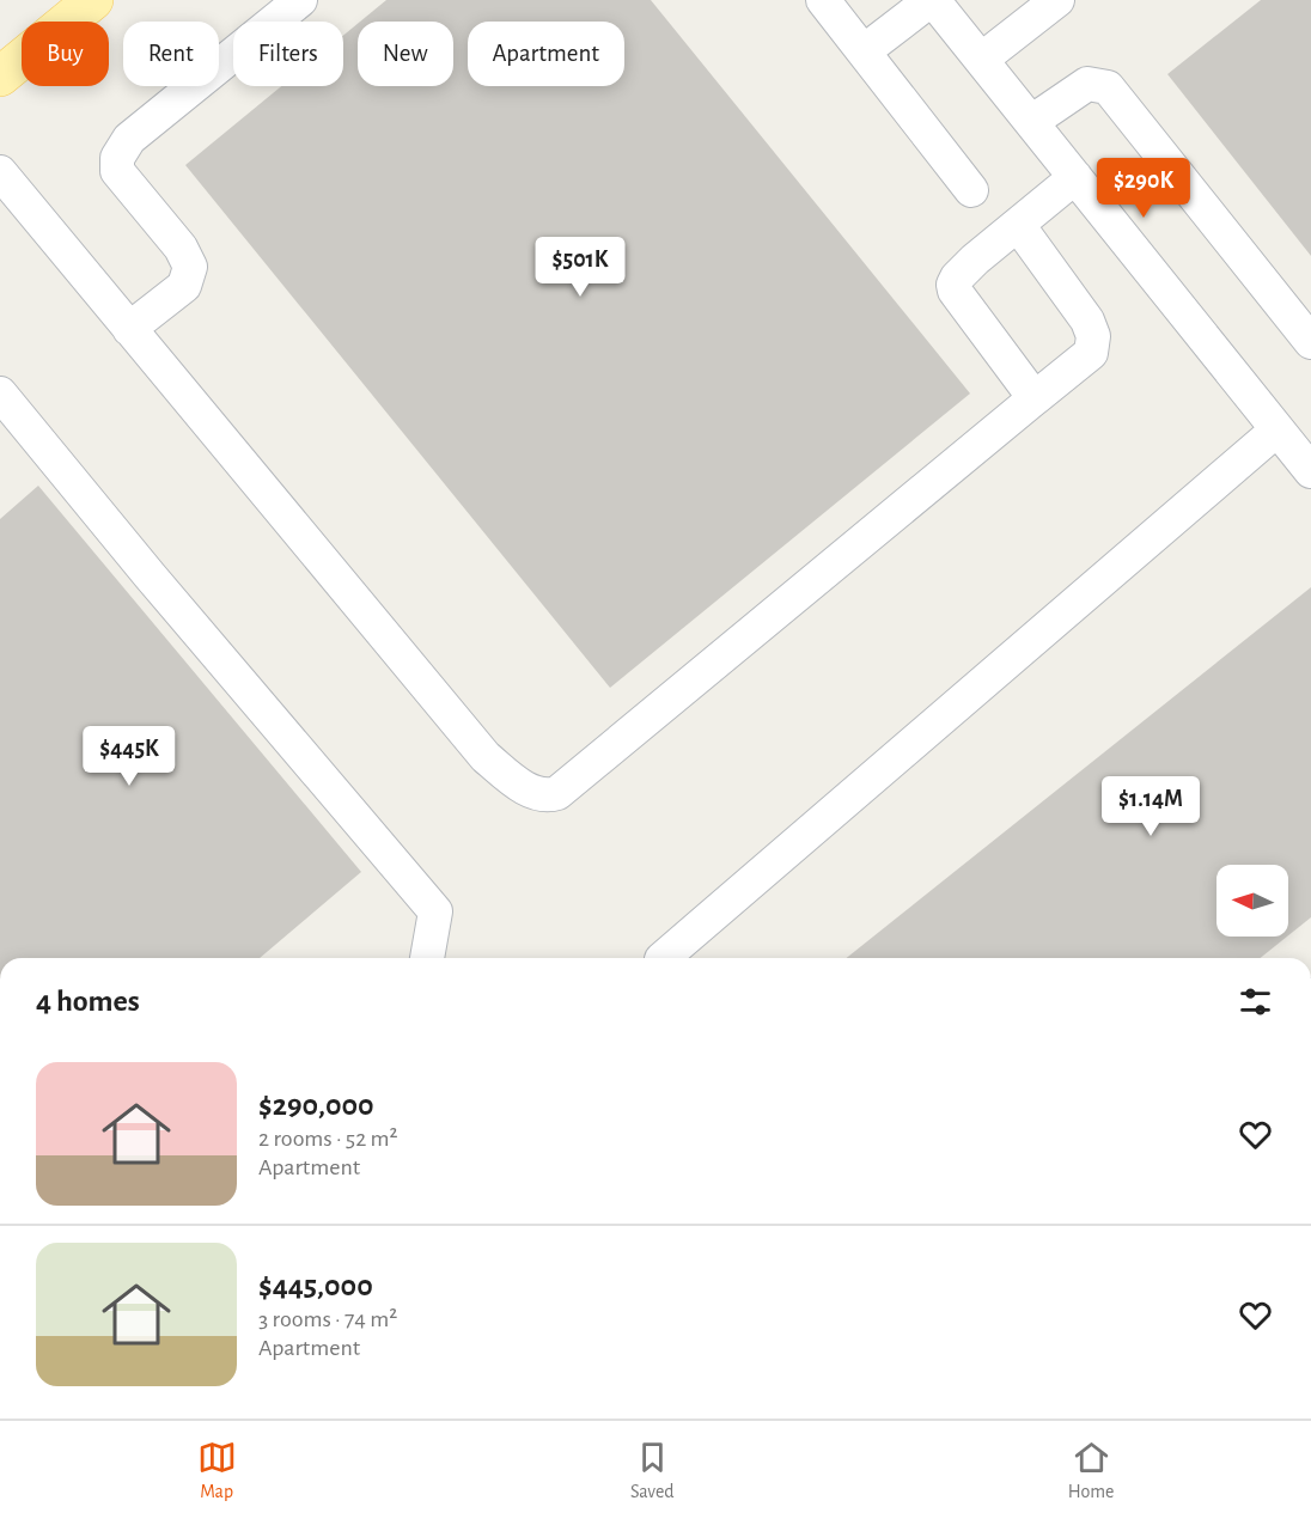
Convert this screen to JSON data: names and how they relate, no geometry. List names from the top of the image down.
{
  "north": "left",
  "page": {
    "chip": [
      "Buy",
      "Rent",
      "Filters",
      "New",
      "Apartment"
    ],
    "price": [
      "$290K",
      "$501K",
      "$445K",
      "$1.14M"
    ],
    "heading": "4 homes",
    "list": [
      {
        "name": "$290,000",
        "note": "2 rooms · 52 m² · Apartment"
      },
      {
        "name": "$445,000",
        "note": "3 rooms · 74 m² · Apartment"
      }
    ],
    "tabs": ["Map", "Saved", "Home"]
  }
}
